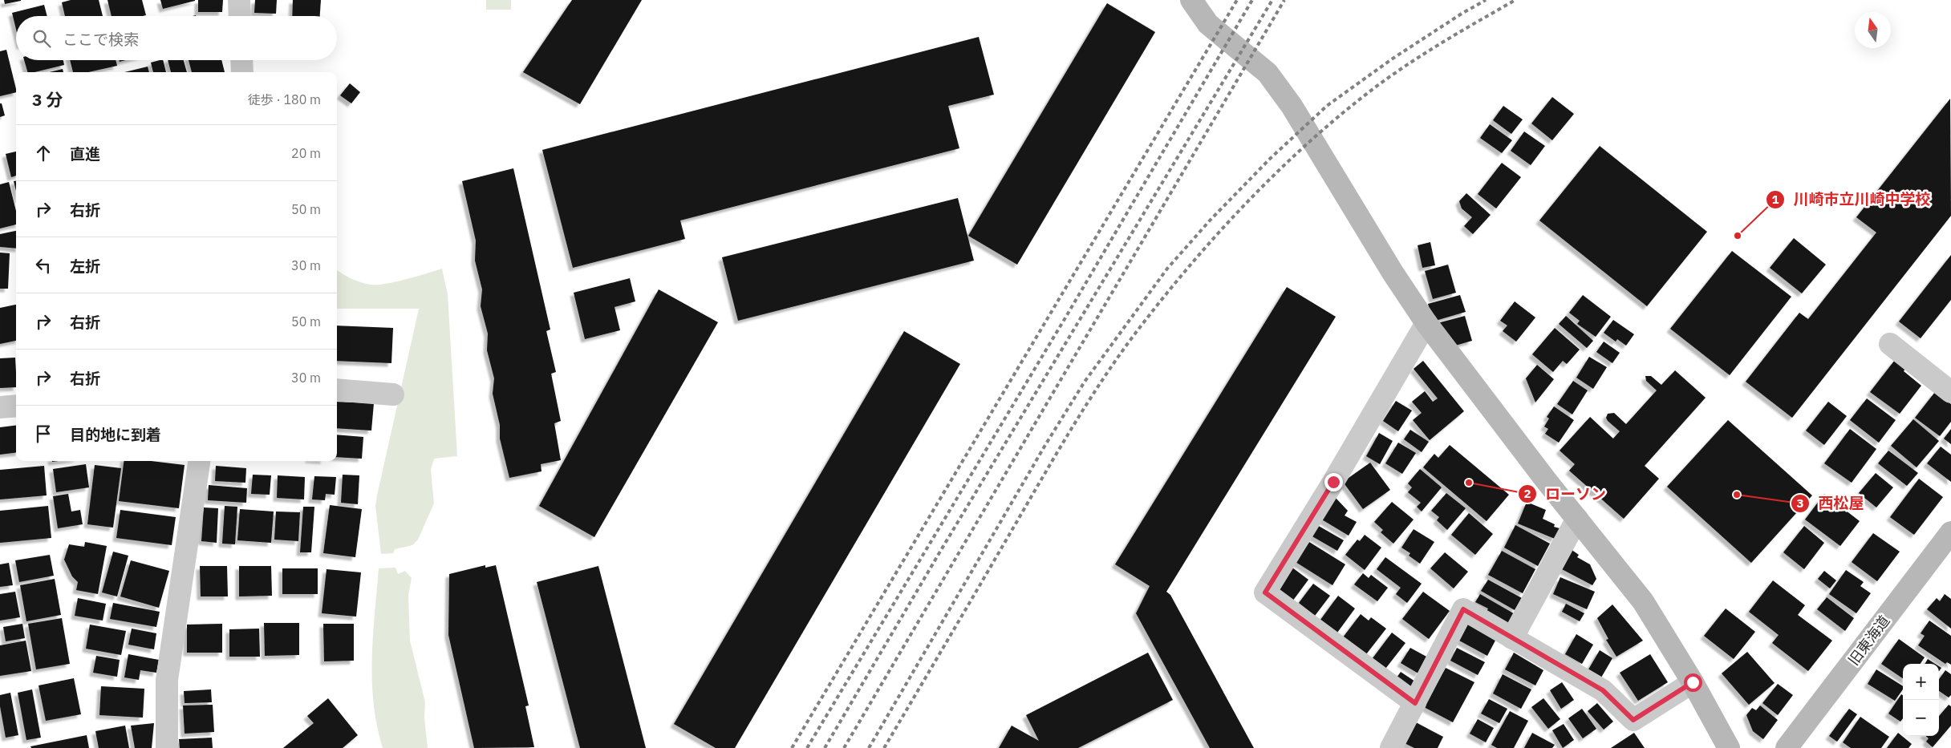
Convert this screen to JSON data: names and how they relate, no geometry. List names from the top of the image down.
{
  "streets": {
    "street": ["旧東海道"]
  },
  "places": ["川崎市立川崎中学校", "ローソン", "西松屋"],
  "north": "top",
  "page": {
    "search": "ここで検索",
    "heading": ["3 分", "徒歩 · 180 m"],
    "list": [
      ["直進", "20 m"],
      ["右折", "50 m"],
      ["左折", "30 m"],
      ["右折", "50 m"],
      ["右折", "30 m"],
      "目的地に到着"
    ],
    "map_buttons": ["+", "−"]
  }
}
